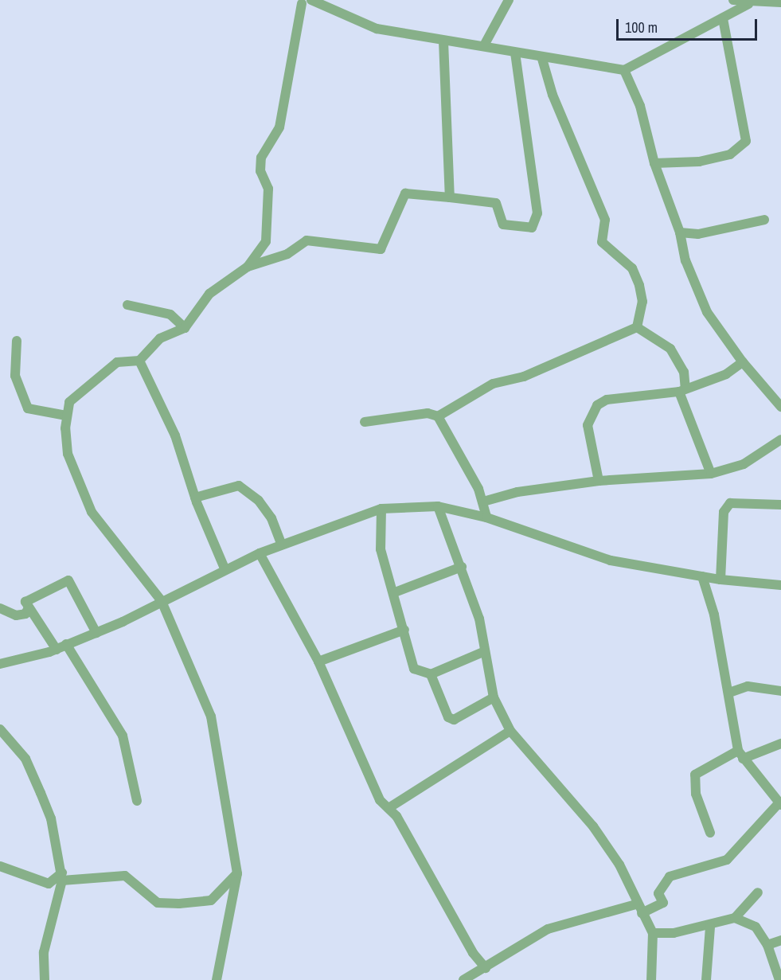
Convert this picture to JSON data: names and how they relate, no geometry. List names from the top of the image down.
{
  "scale_bar": "100 m"
}
